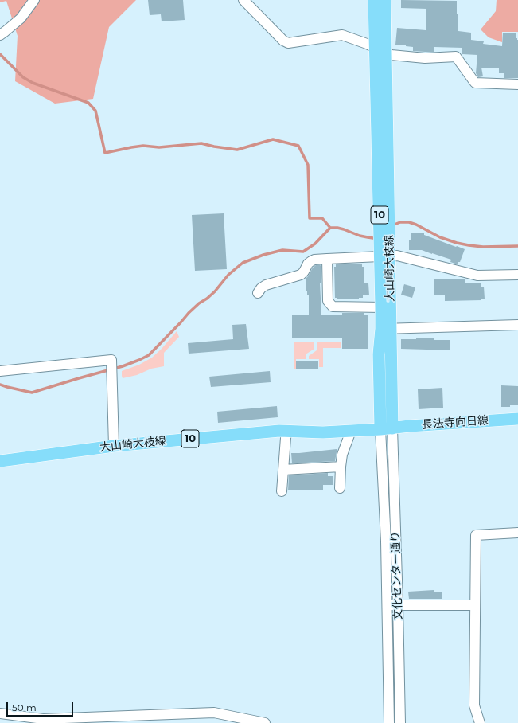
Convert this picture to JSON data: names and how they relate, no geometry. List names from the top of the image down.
{
  "streets": {
    "main road": ["10", "大山崎大枝線", "長法寺向日線"],
    "street": ["文化センター通り"]
  },
  "crossings": [
    ["大山崎大枝線", "長法寺向日線"],
    ["大山崎大枝線", "文化センター通り"],
    ["長法寺向日線", "文化センター通り"]
  ],
  "scale_bar": "50 m"
}
